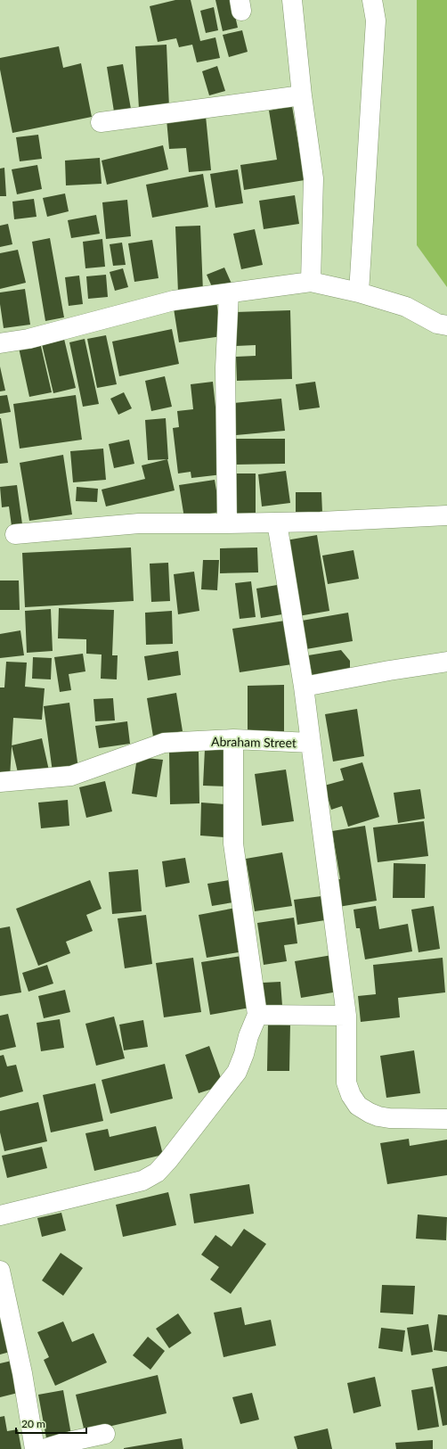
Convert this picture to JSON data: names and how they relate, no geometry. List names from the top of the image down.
{
  "streets": {
    "street": ["Abraham Street"]
  },
  "scale_bar": "20 m"
}
